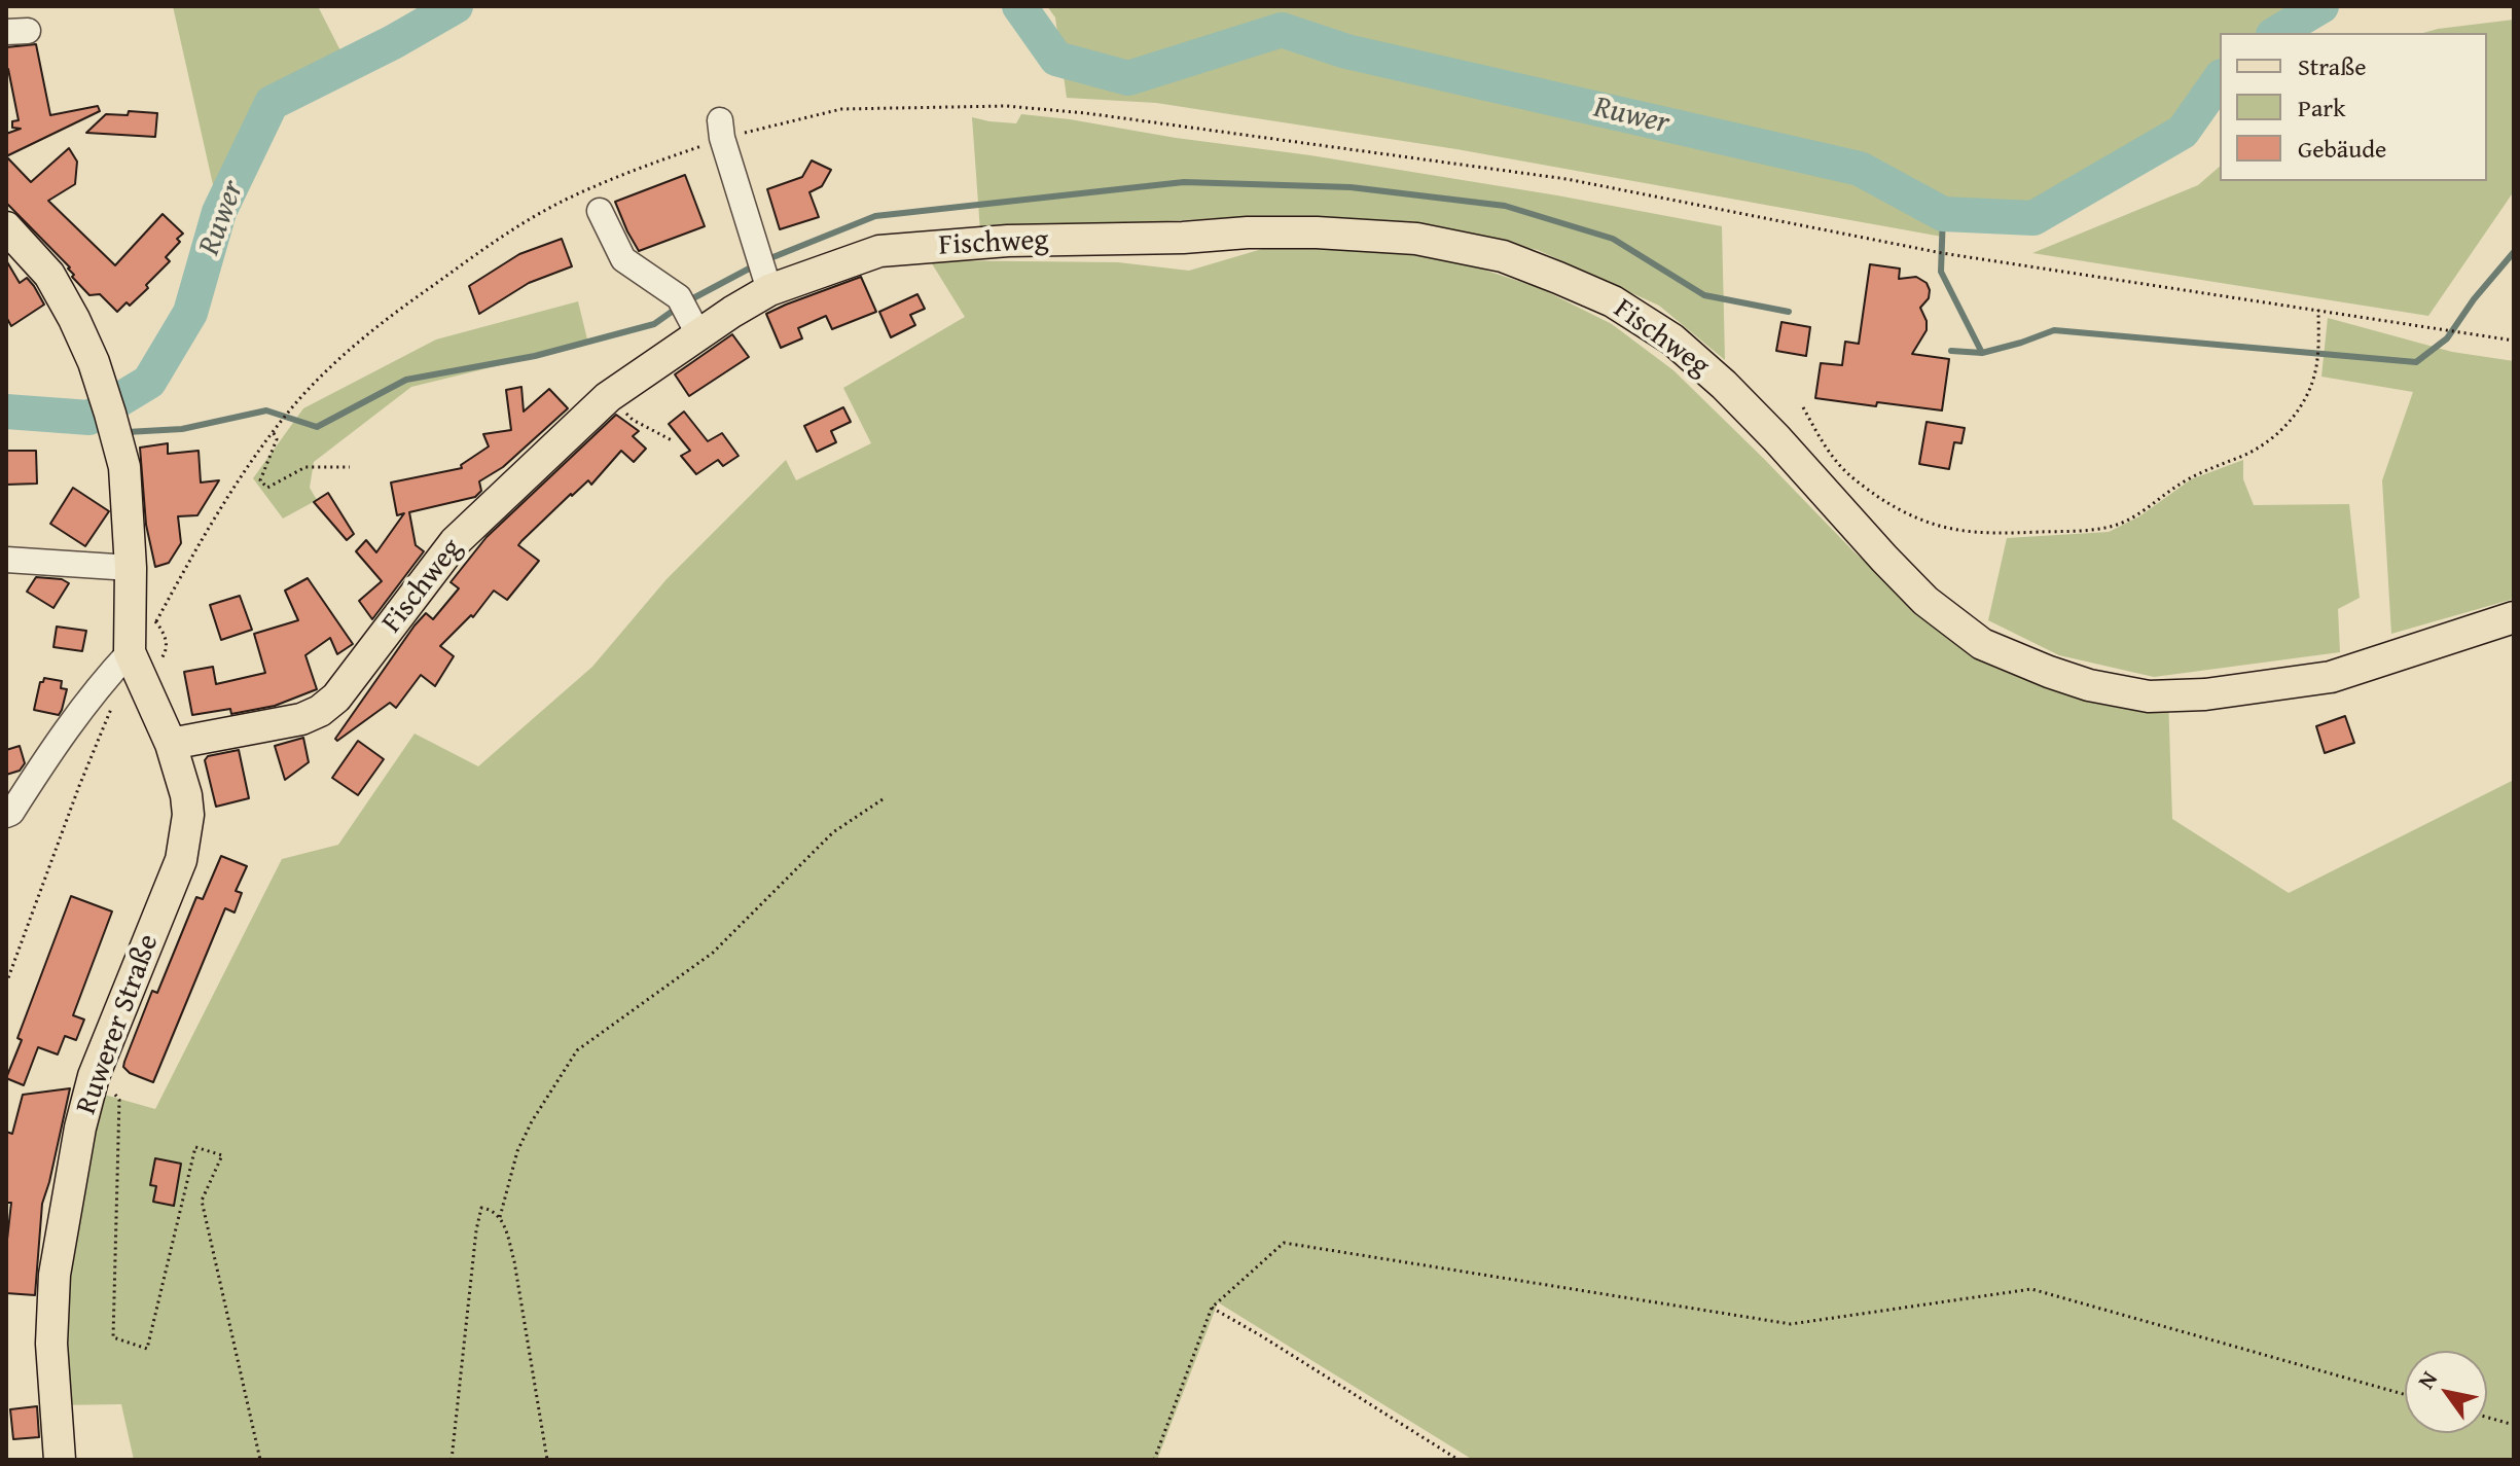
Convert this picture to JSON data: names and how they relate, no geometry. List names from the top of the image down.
{
  "streets": {
    "main road": ["Fischweg", "Ruwerer Straße"]
  },
  "crossings": [
    ["Fischweg", "Ruwerer Straße"]
  ],
  "water": ["Ruwer"],
  "legend": ["Straße", "Park", "Gebäude"],
  "north": "top left"
}
